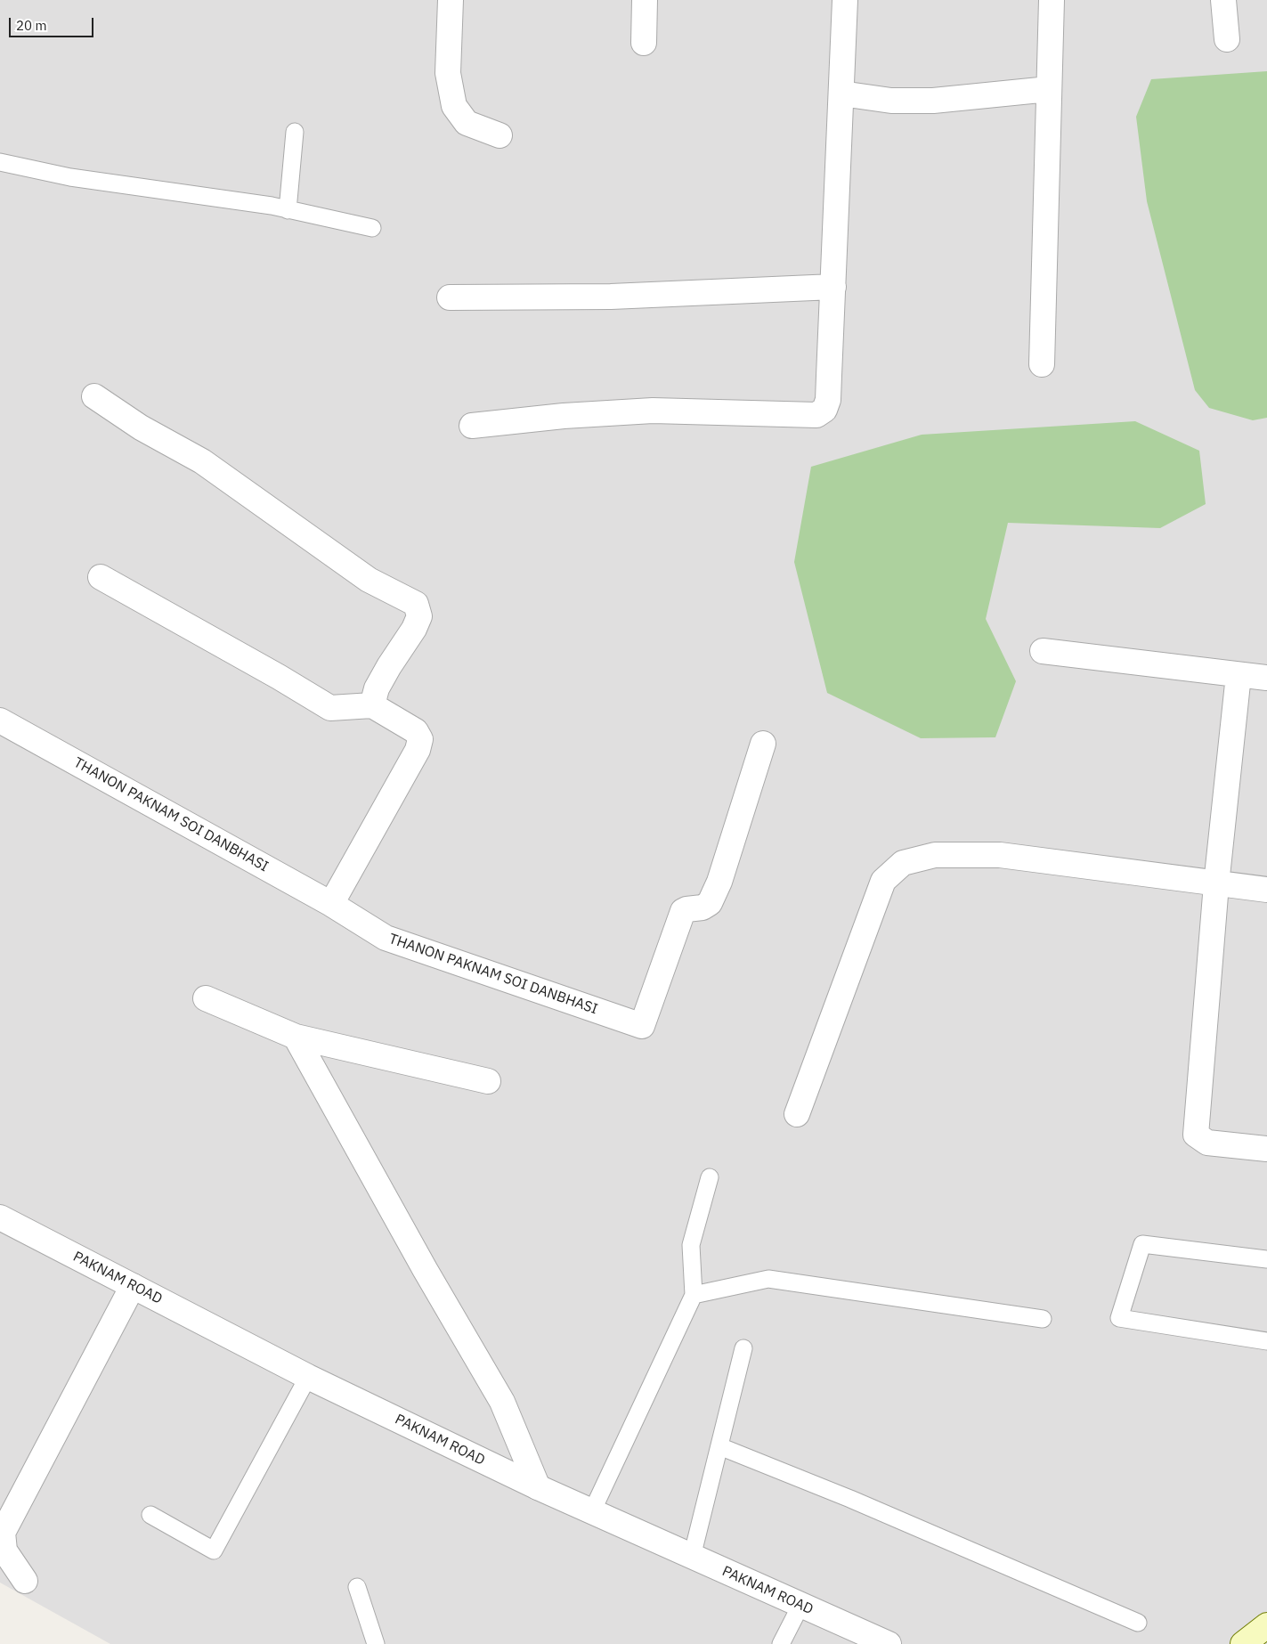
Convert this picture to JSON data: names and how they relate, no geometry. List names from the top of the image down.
{
  "streets": {
    "street": ["THANON PAKNAM SOI DANBHASI", "PAKNAM ROAD"]
  },
  "scale_bar": "20 m"
}
